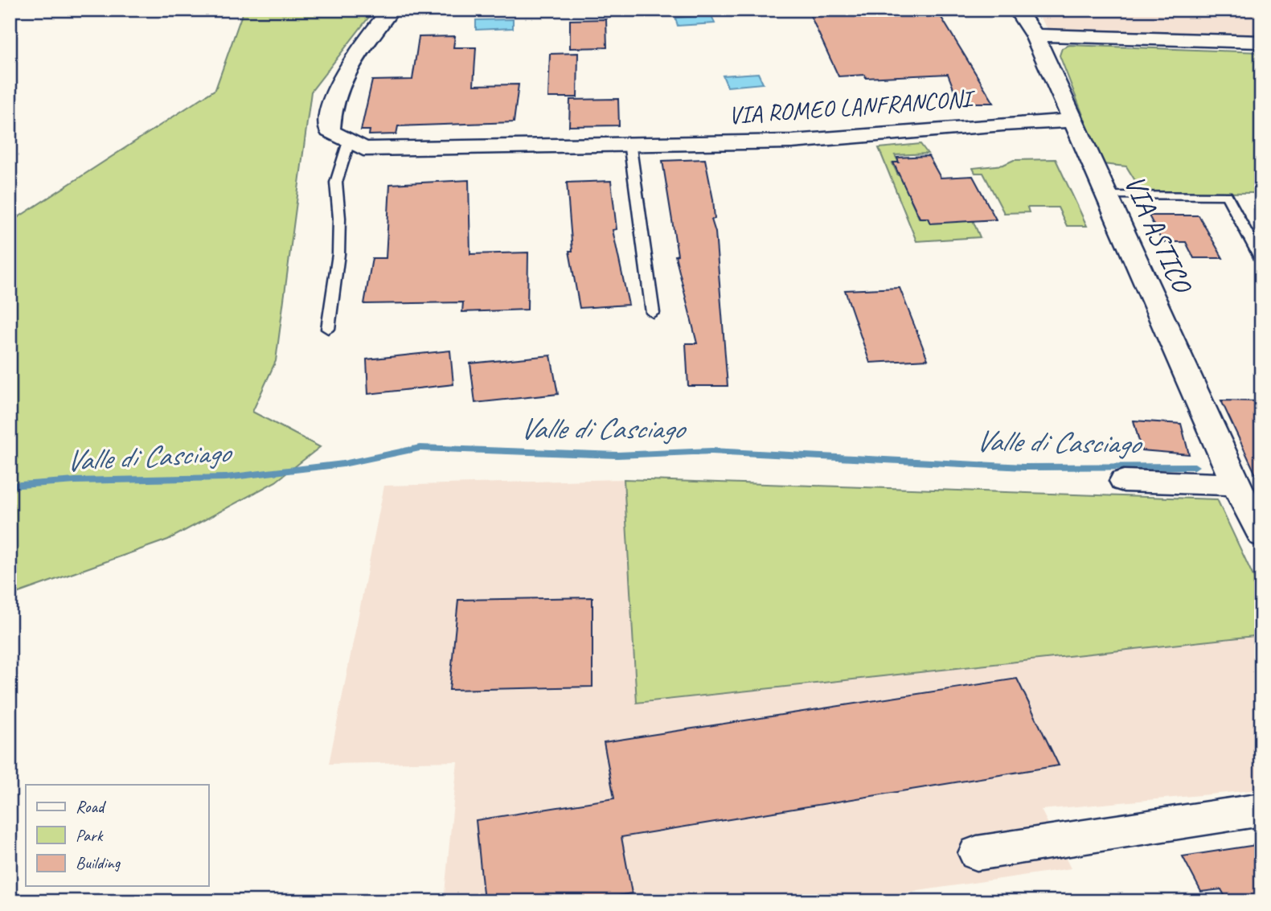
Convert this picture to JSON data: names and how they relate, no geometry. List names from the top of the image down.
{
  "streets": {
    "street": ["VIA ROMEO LANFRANCONI", "VIA ASTICO"]
  },
  "crossings": [
    ["VIA ROMEO LANFRANCONI", "VIA ASTICO"]
  ],
  "water": ["Valle di Casciago"],
  "legend": ["Road", "Park", "Building"]
}
